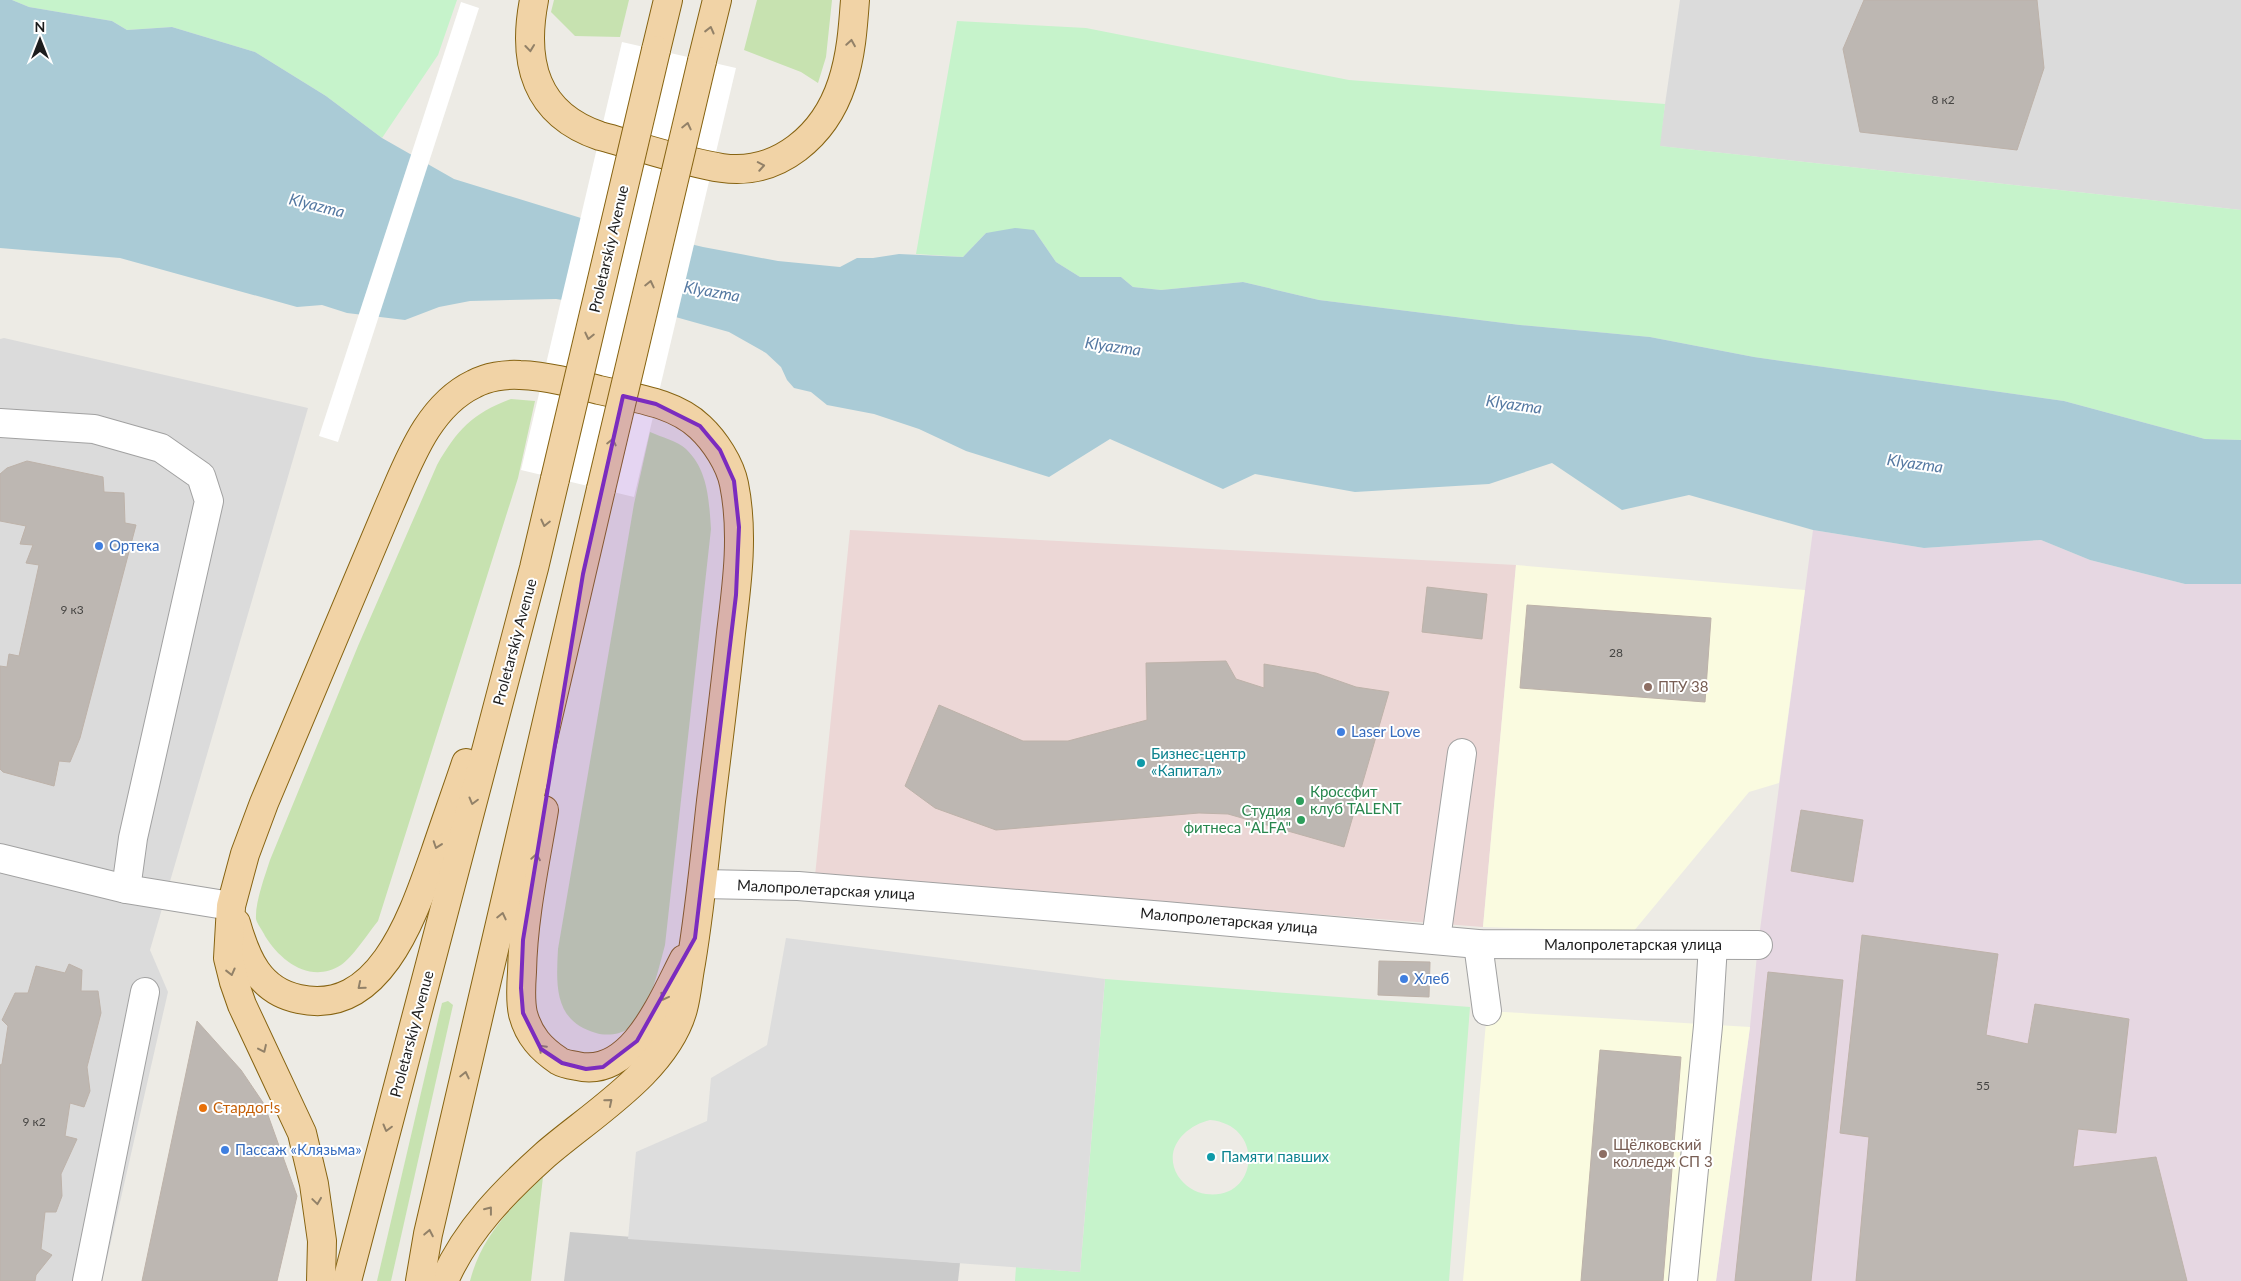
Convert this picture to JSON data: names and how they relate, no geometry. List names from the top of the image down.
{
  "streets": {
    "main road": ["Proletarskiy Avenue"],
    "street": ["Малопролетарская улица"]
  },
  "water": ["Klyazma"],
  "places": [
    "Ортека",
    "ПТУ 38",
    "Laser Love",
    "Бизнес-центр «Капитал»",
    "Кроссфит клуб TALENT",
    "Студия фитнеса \"ALFA\"",
    "Хлеб",
    "Стардог!s",
    "Пассаж «Клязьма»",
    "Щёлковский колледж СП 3",
    "Памяти павших"
  ],
  "house_numbers": [
    "8 к2",
    "9 к3",
    "28",
    "55",
    "9 к2"
  ],
  "north": "top"
}
